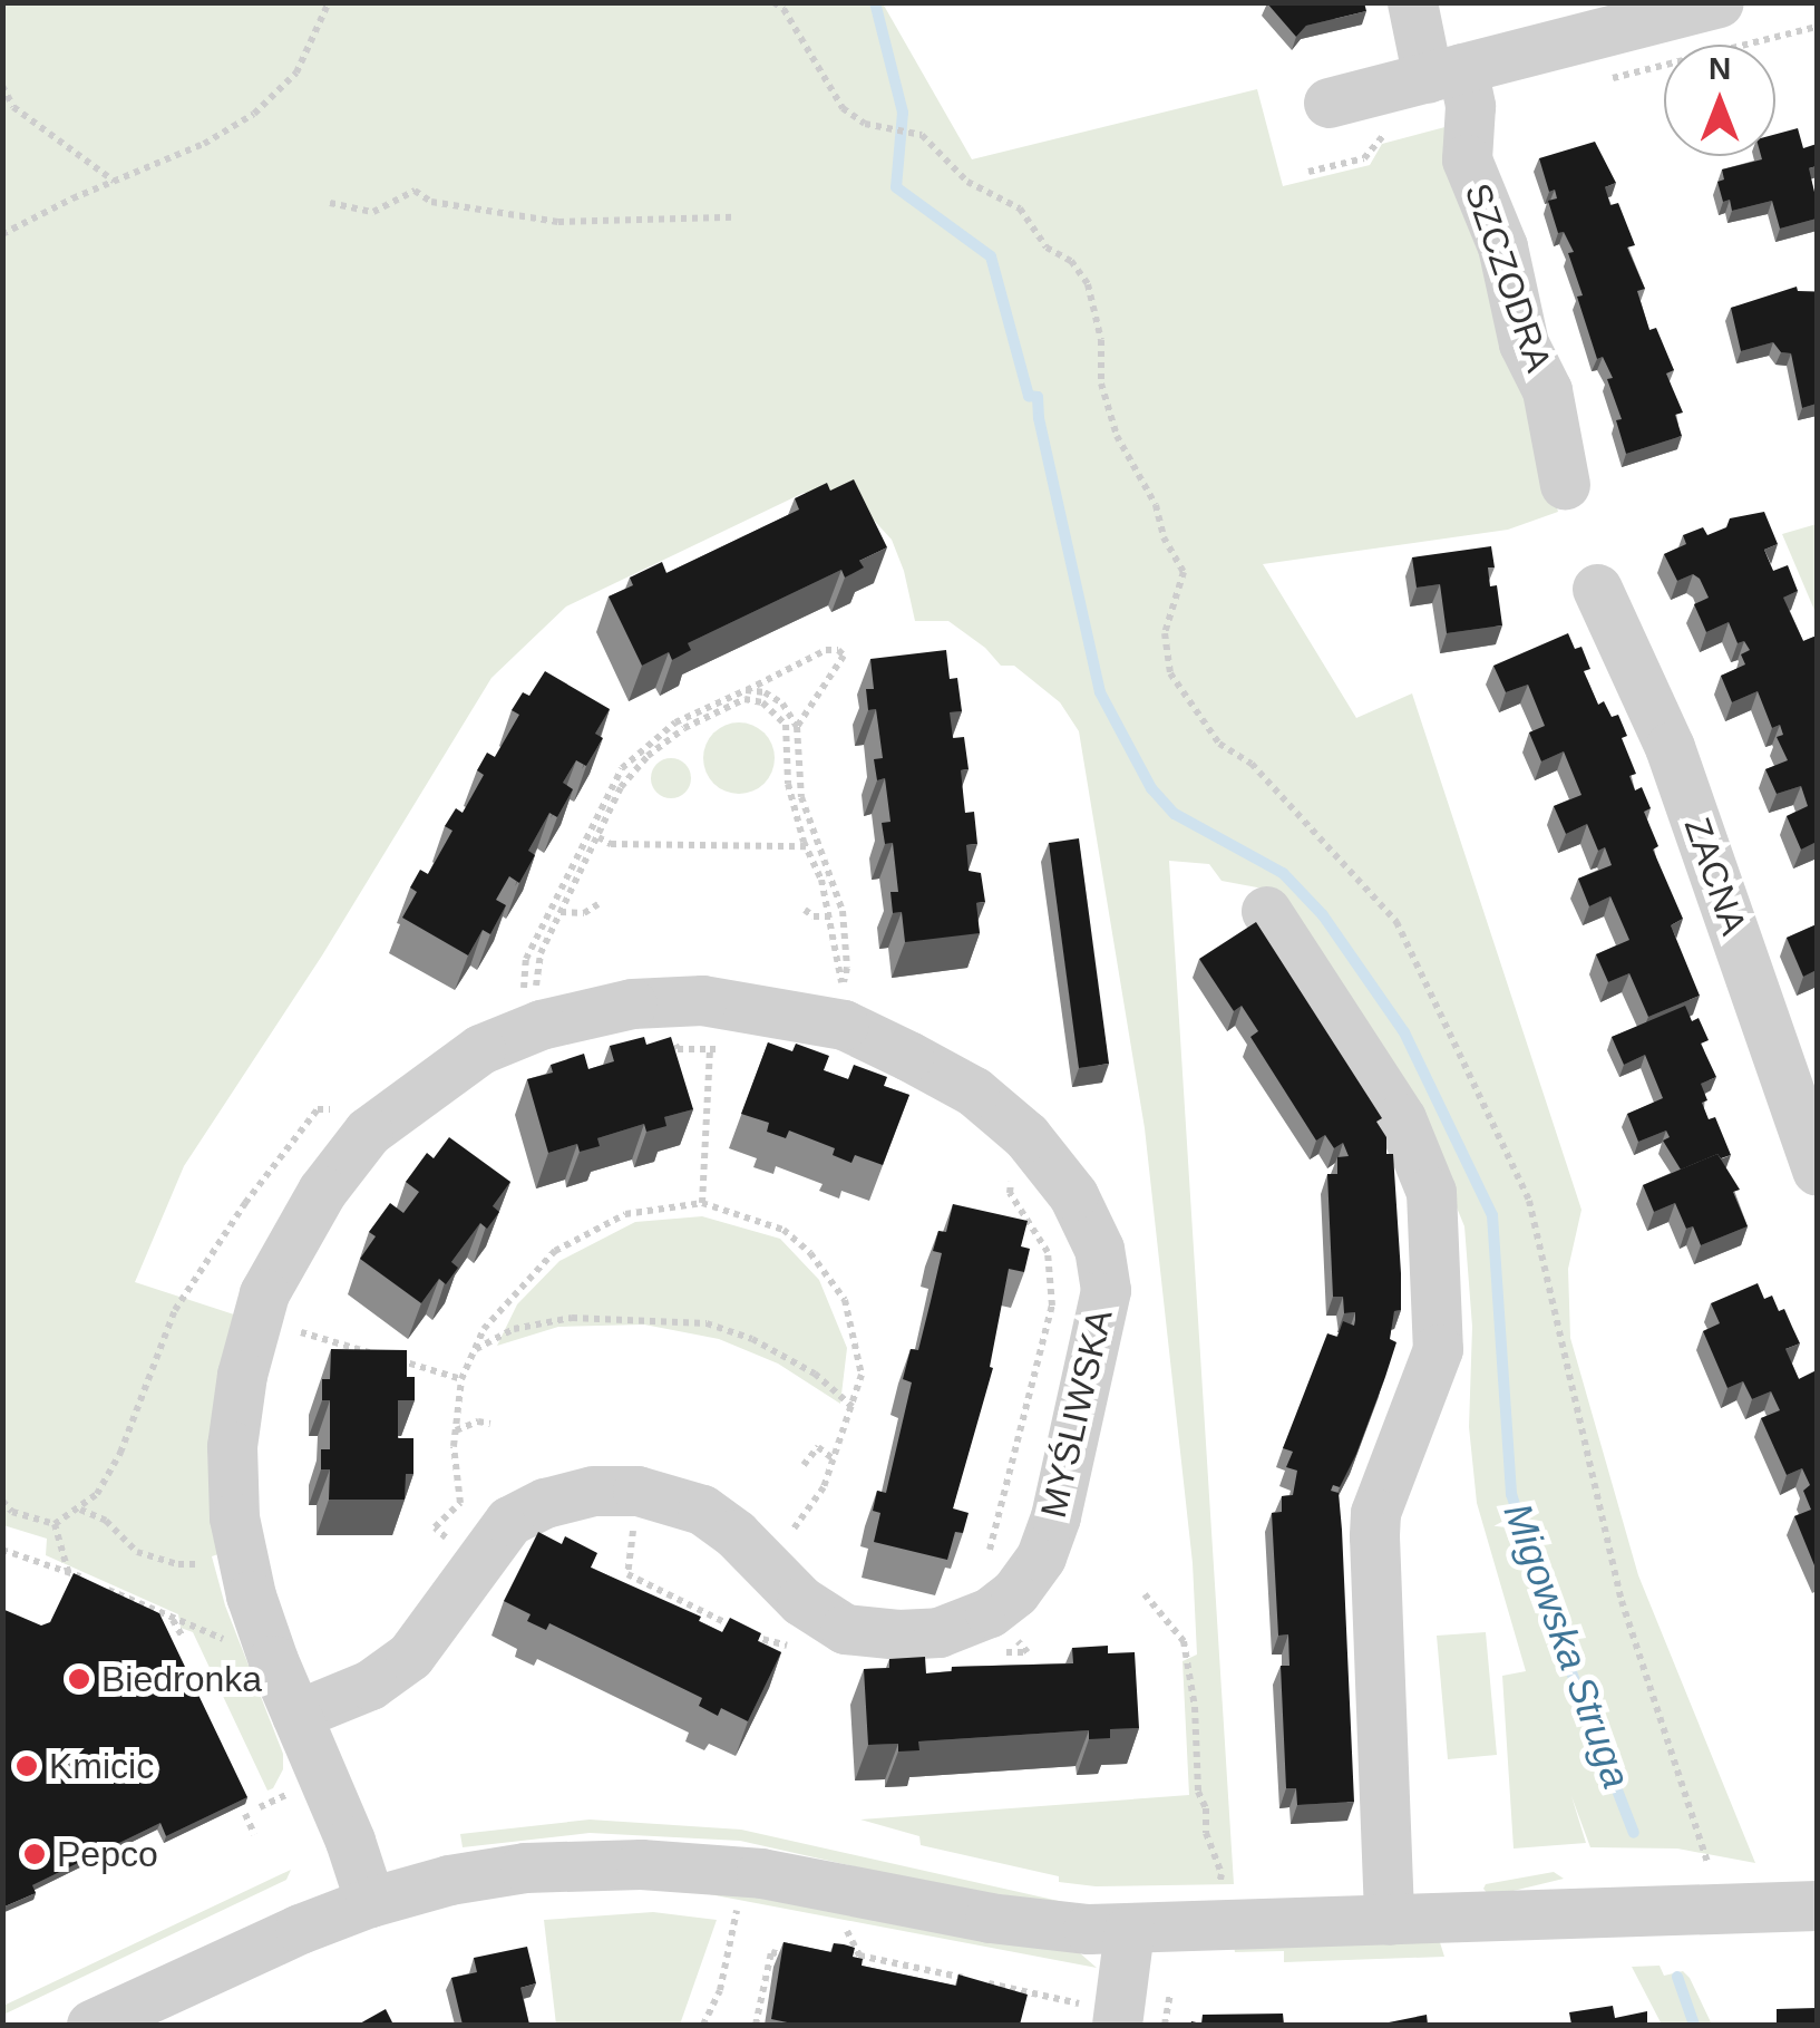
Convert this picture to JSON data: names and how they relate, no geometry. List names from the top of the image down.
{
  "streets": {
    "street": ["SZCZODRA", "ZACNA", "MYŚLIWSKA"]
  },
  "water": ["Migowska Struga"],
  "places": ["Biedronka", "Kmicic", "Pepco"],
  "north": "top"
}
